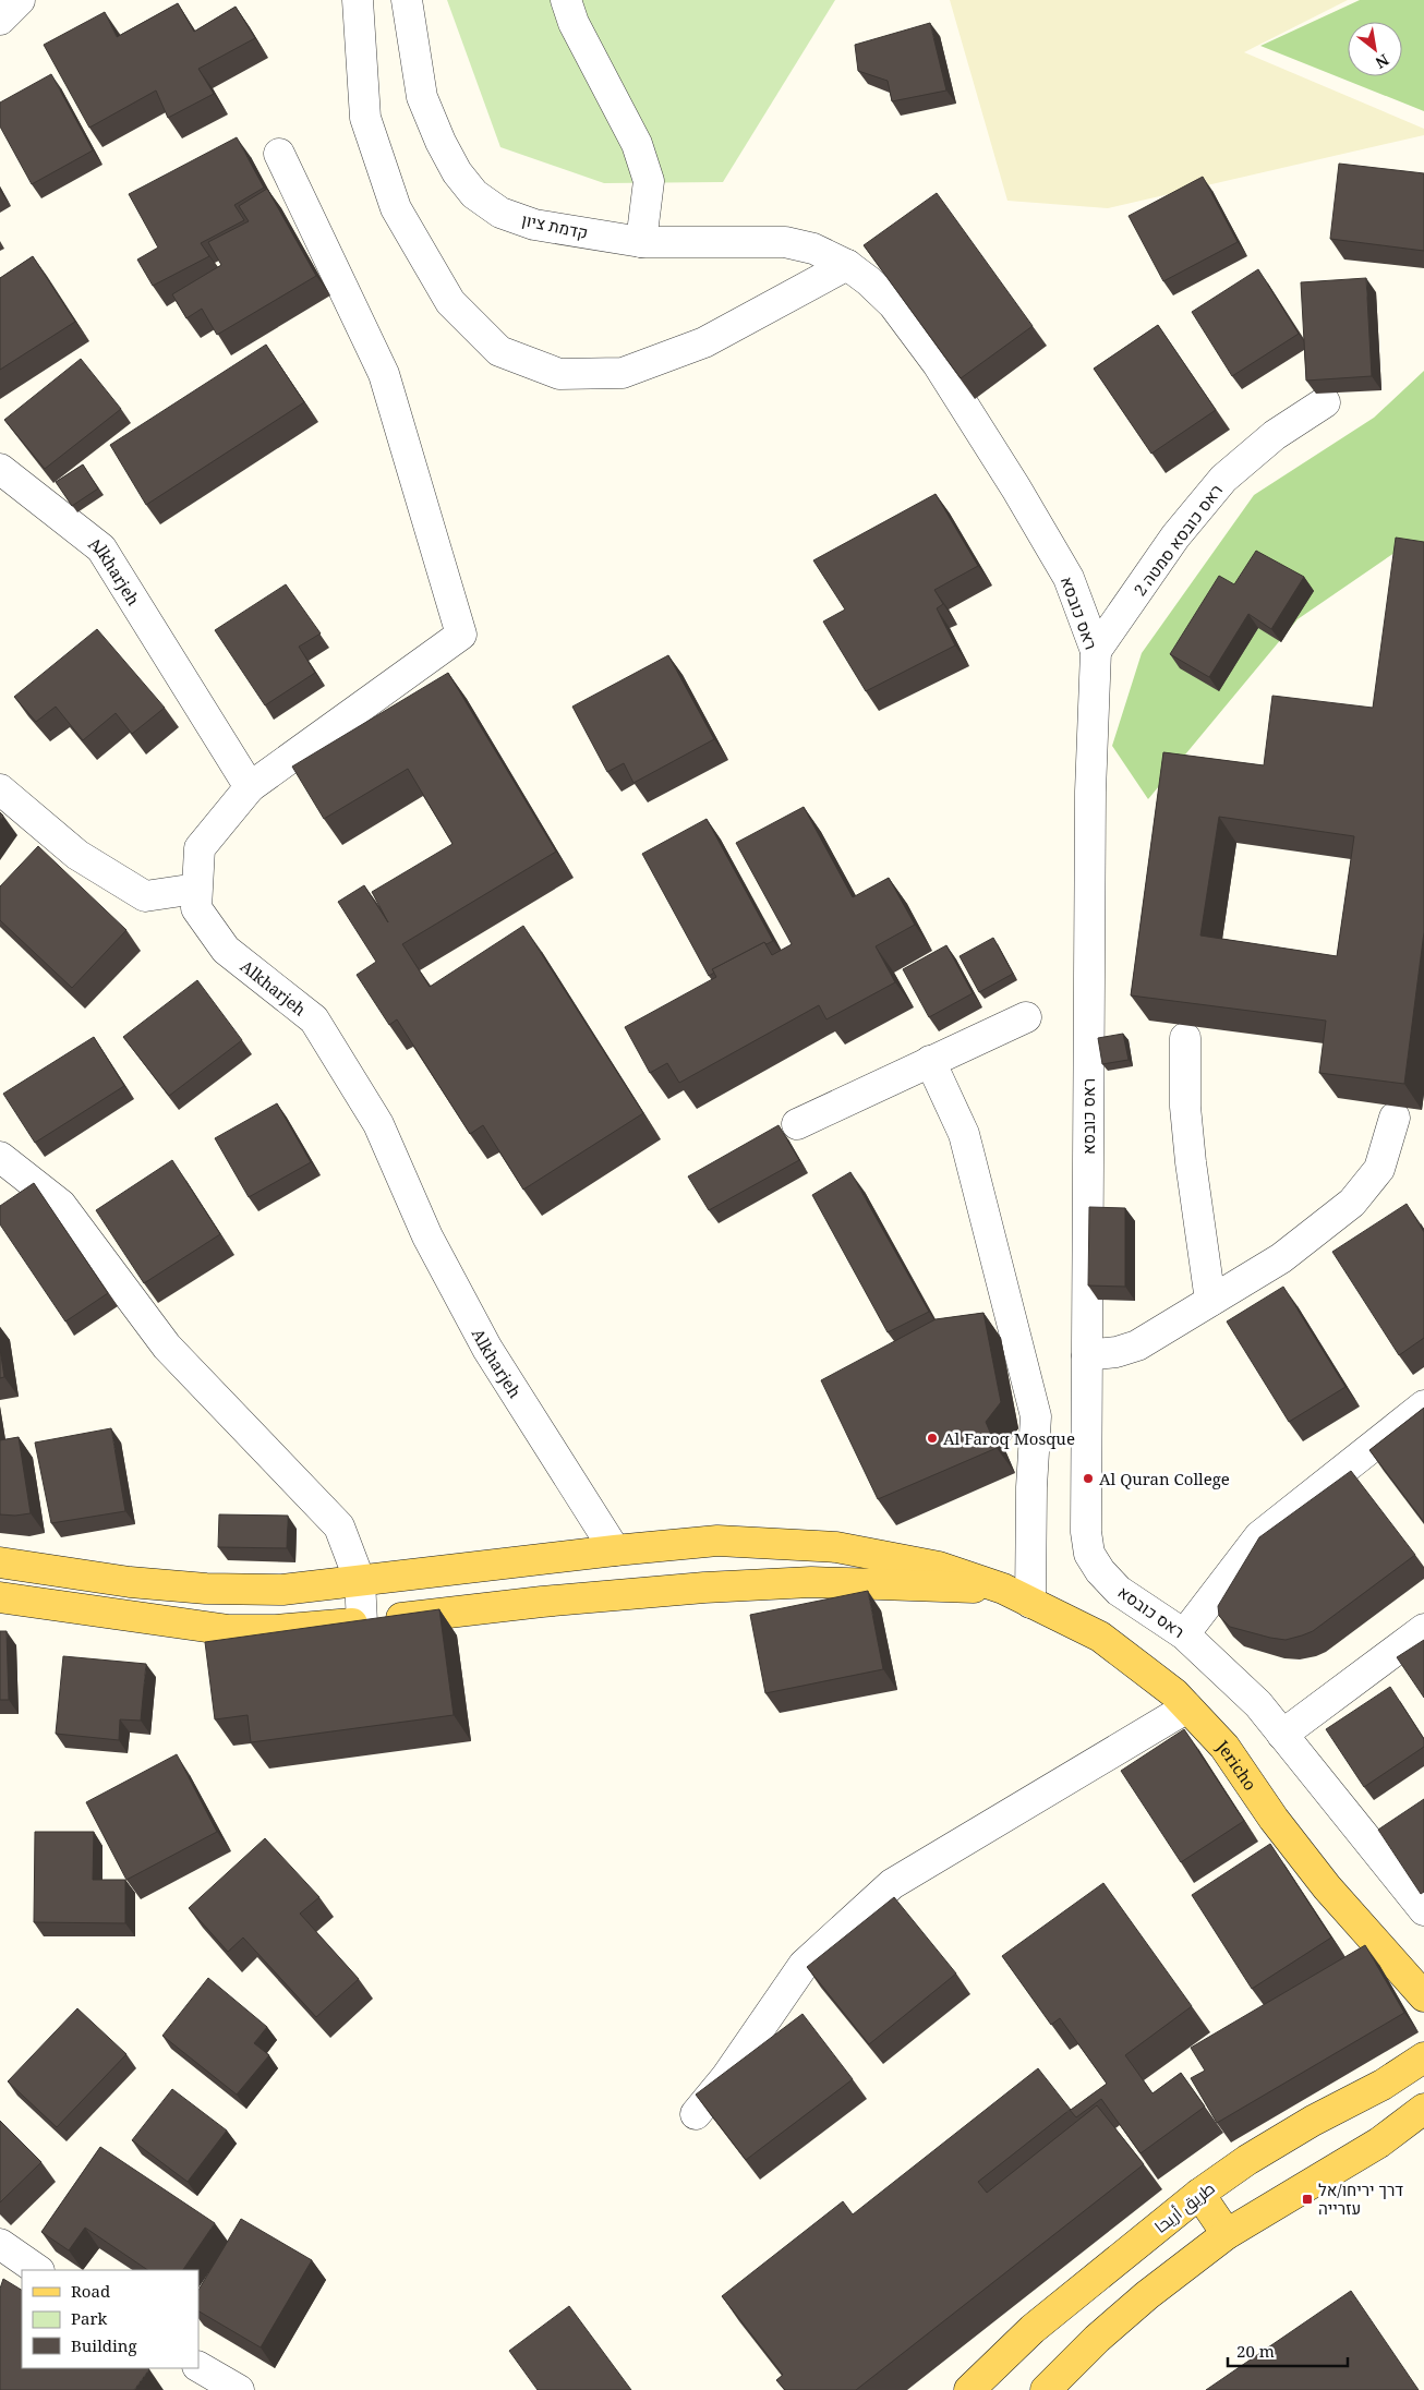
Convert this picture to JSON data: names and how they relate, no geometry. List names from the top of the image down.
{
  "streets": {
    "main road": ["Jericho", "طريق أريحا"],
    "street": [
      "קדמת ציון",
      "ראס כובסא סמטה 2",
      "Alkharjeh",
      "ראס כובסא"
    ]
  },
  "crossings": [
    ["קדמת ציון", "ראס כובסא"],
    ["ראס כובסא סמטה 2", "ראס כובסא"],
    ["Alkharjeh", "Jericho"]
  ],
  "places": {
    "other": ["Al Faroq Mosque", "Al Quran College"],
    "transit": ["דרך יריחו/אל עזרייה"]
  },
  "legend": ["Road", "Park", "Building"],
  "scale_bar": "20 m",
  "north": "bottom right"
}
